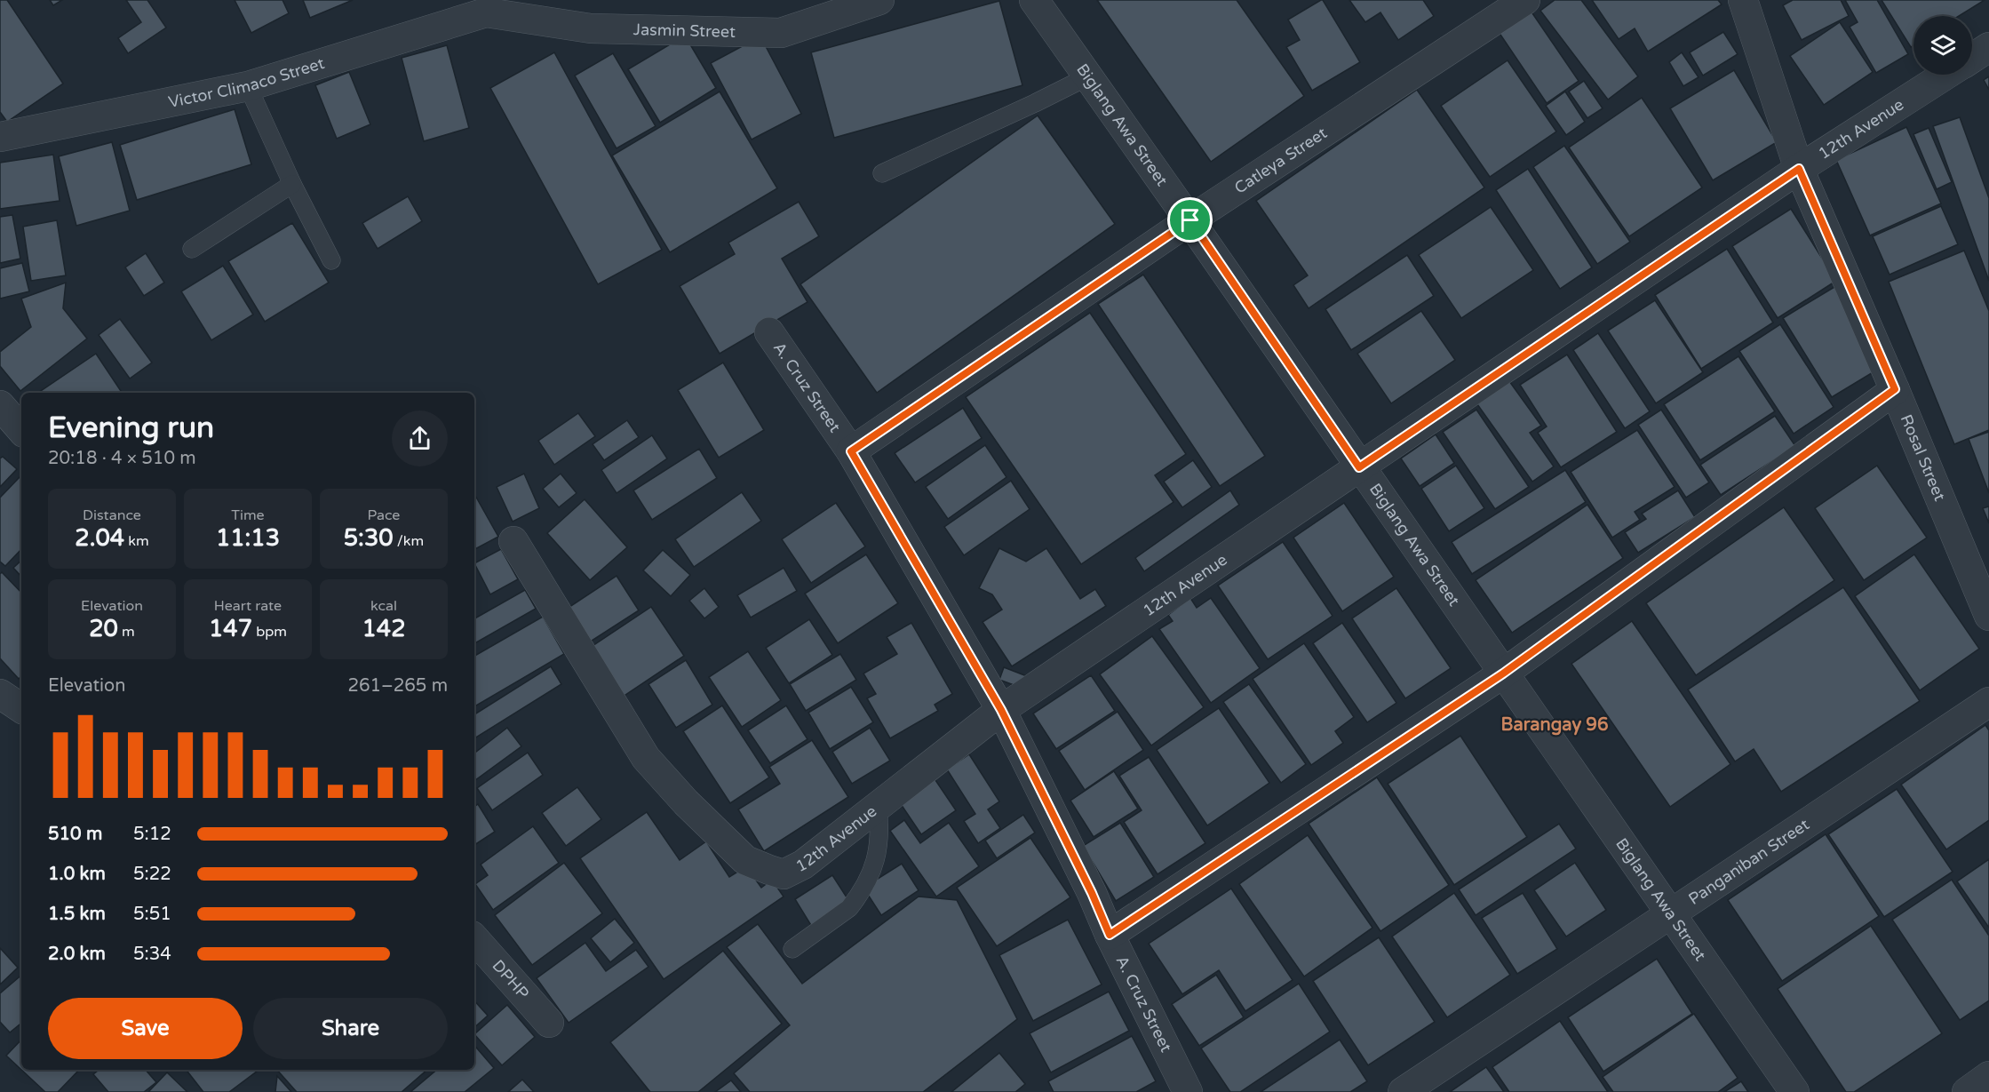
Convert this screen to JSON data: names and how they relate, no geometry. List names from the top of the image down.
{
  "streets": {
    "street": [
      "Jasmin Street",
      "Victor Climaco Street",
      "Biglang Awa Street",
      "12th Avenue",
      "Catleya Street",
      "A. Cruz Street",
      "Rosal Street",
      "Panganiban Street",
      "DPHP"
    ]
  },
  "crossings": [
    ["Jasmin Street", "Victor Climaco Street"],
    ["Biglang Awa Street", "12th Avenue"],
    ["Biglang Awa Street", "Catleya Street"],
    ["Biglang Awa Street", "Panganiban Street"],
    ["12th Avenue", "A. Cruz Street"],
    ["12th Avenue", "Rosal Street"],
    ["Catleya Street", "A. Cruz Street"]
  ],
  "districts": ["Barangay 96"],
  "page": {
    "heading": ["Evening run", "20:18 · 4 × 510 m"],
    "stats": [
      ["Distance", "2.04 km"],
      ["Time", "11:13"],
      ["Pace", "5:30 /km"],
      ["Elevation", "20 m"],
      ["Heart rate", "147 bpm"],
      ["kcal", "142"]
    ],
    "chart": ["Elevation", "261–265 m"],
    "list": [
      {
        "name": "510 m",
        "note": "5:12"
      },
      {
        "name": "1.0 km",
        "note": "5:22"
      },
      {
        "name": "1.5 km",
        "note": "5:51"
      },
      {
        "name": "2.0 km",
        "note": "5:34"
      }
    ],
    "buttons": ["Save", "Share"]
  }
}
